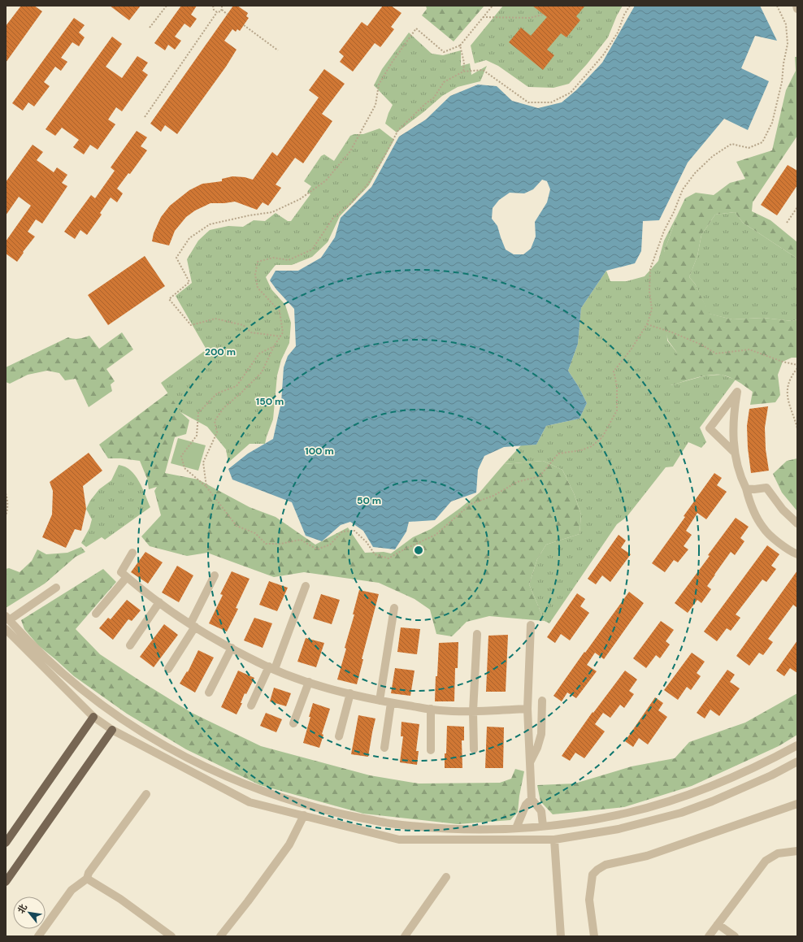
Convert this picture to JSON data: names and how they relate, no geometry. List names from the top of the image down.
{
  "north": "top left",
  "rings": [
    "200 m",
    "150 m",
    "100 m",
    "50 m"
  ]
}
